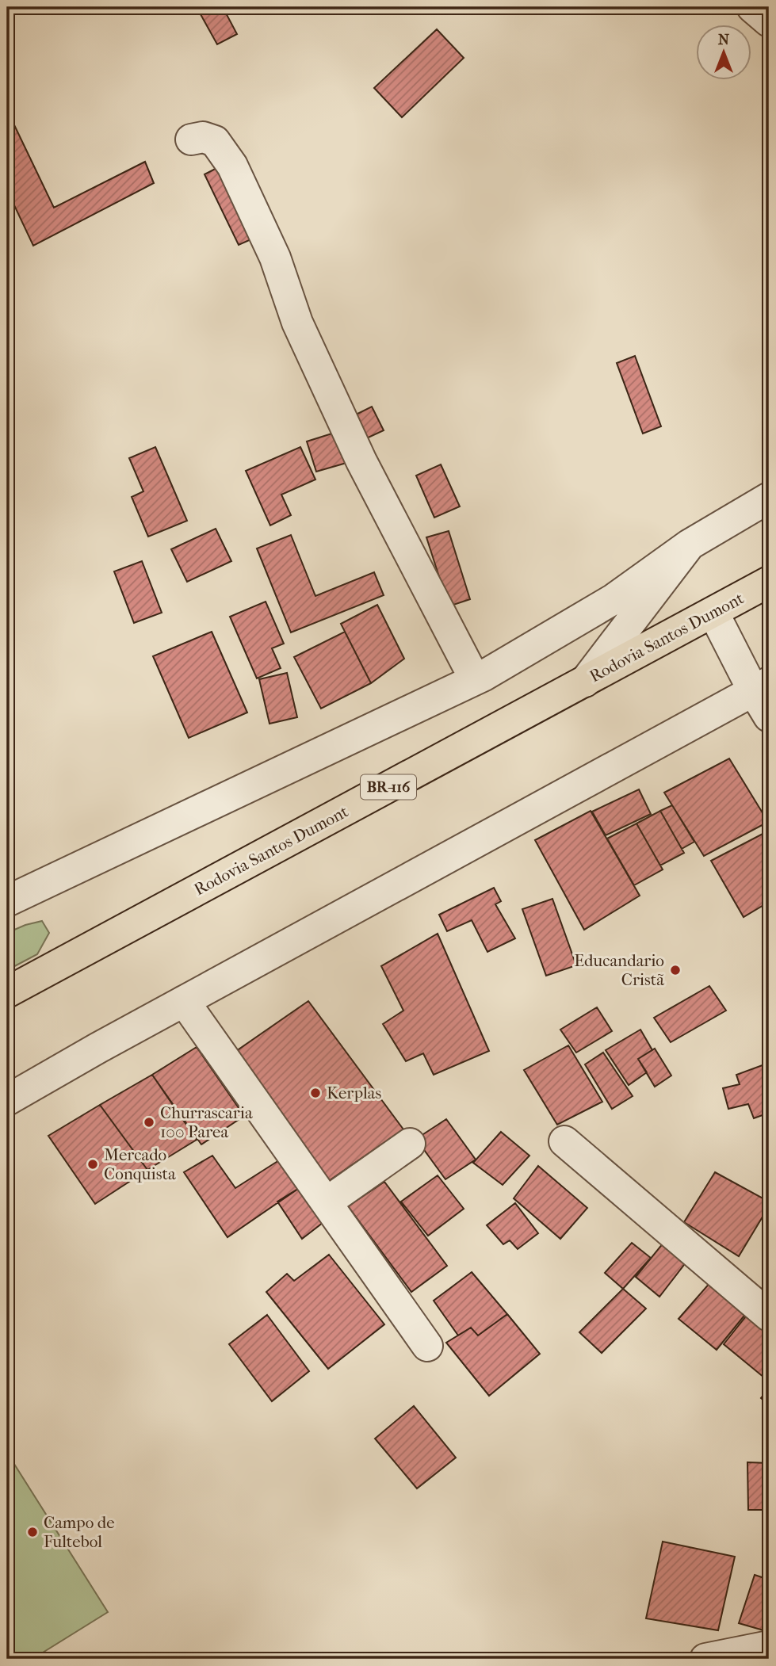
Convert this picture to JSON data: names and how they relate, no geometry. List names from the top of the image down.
{
  "streets": {
    "highway": ["Rodovia Santos Dumont", "BR-116"]
  },
  "places": [
    "Educandario Cristã",
    "Kerplas",
    "Churrascaria 100 Parea",
    "Mercado Conquista",
    "Campo de Fultebol"
  ],
  "north": "top"
}
